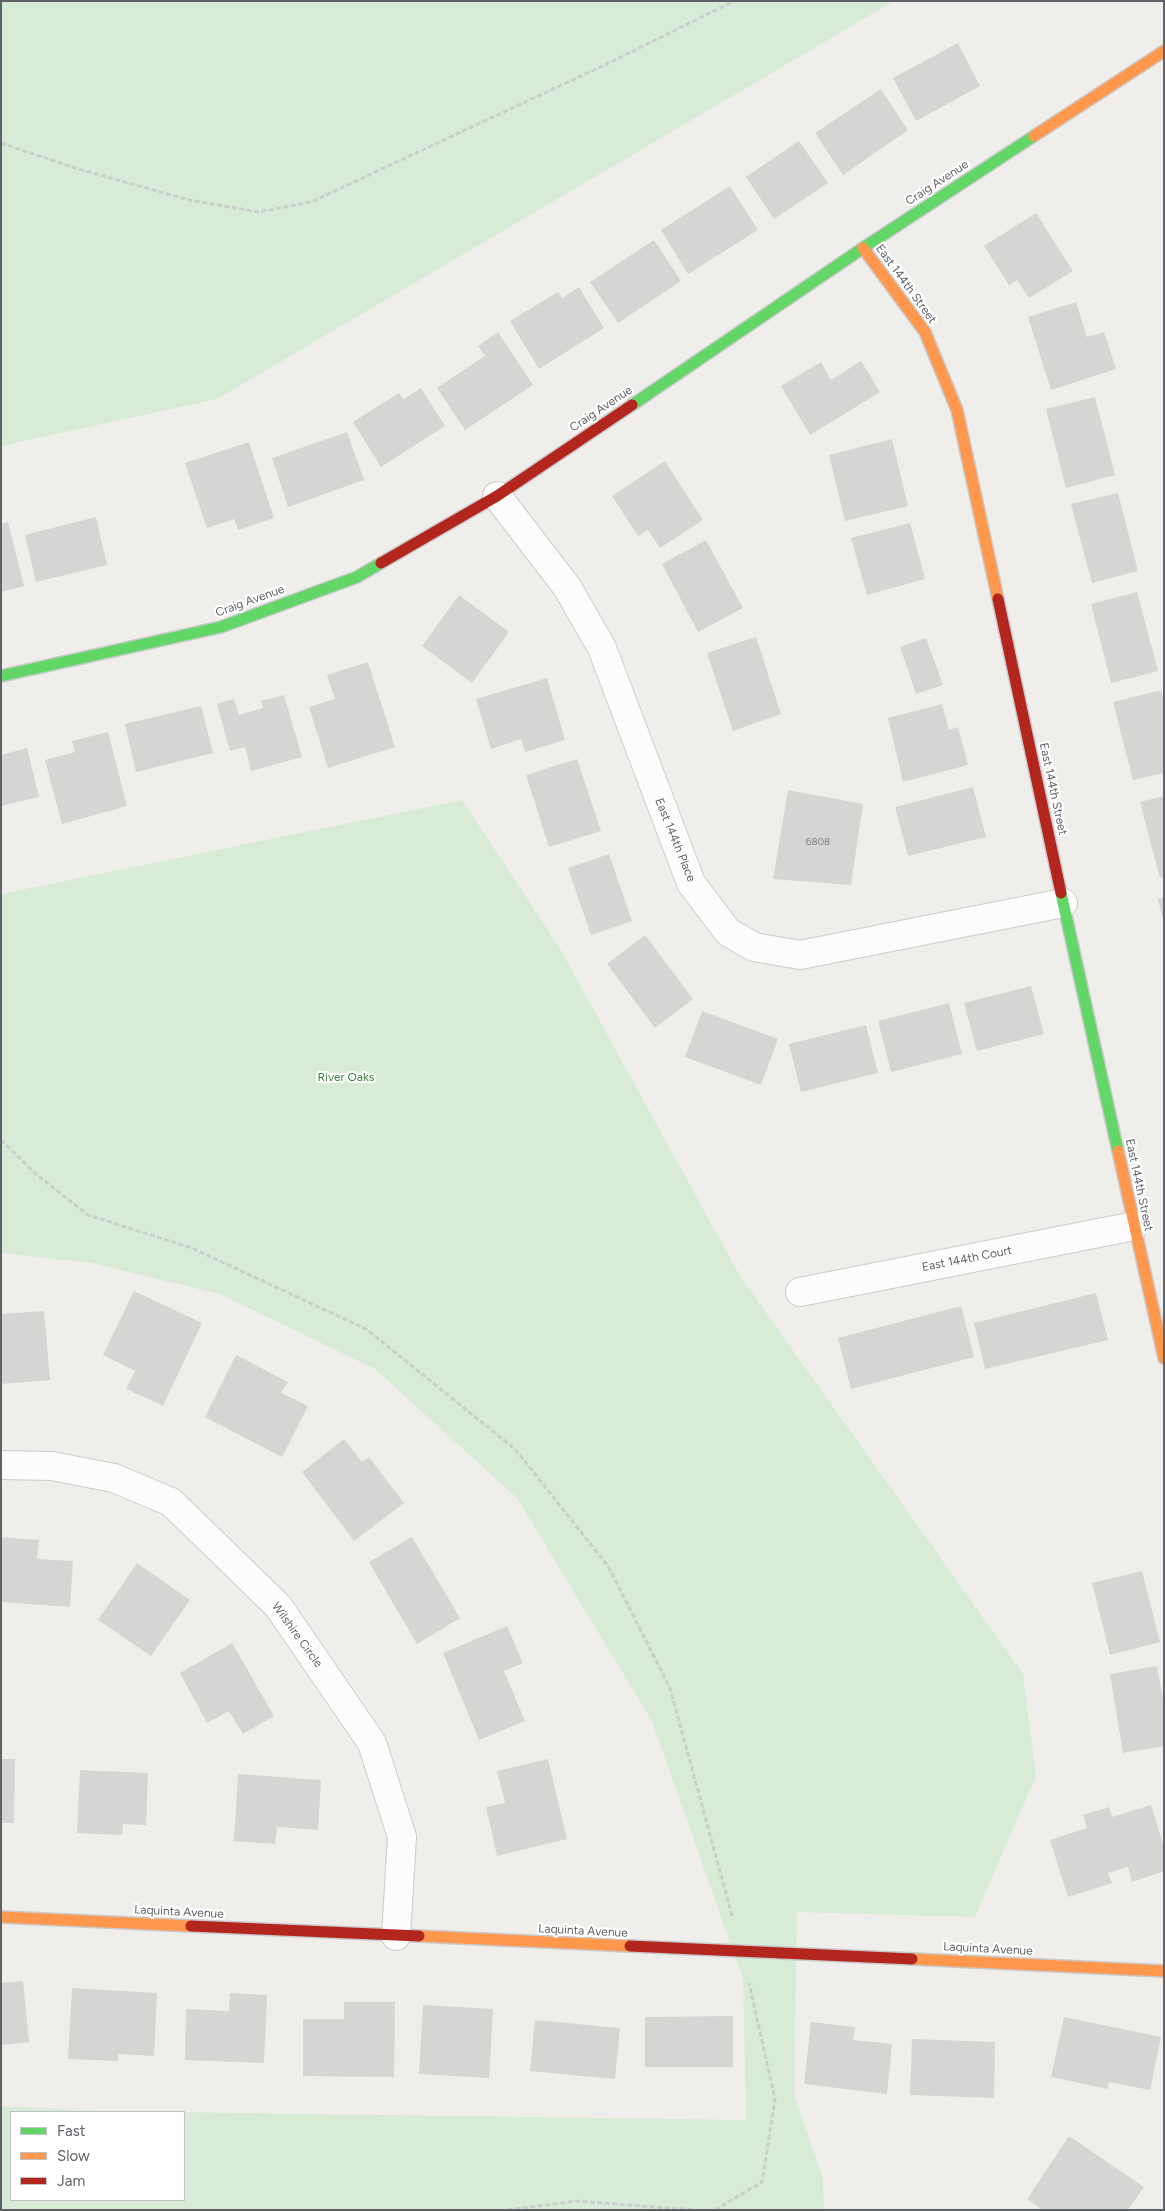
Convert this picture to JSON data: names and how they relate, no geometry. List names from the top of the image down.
{
  "streets": {
    "street": [
      "Craig Avenue",
      "East 144th Street",
      "East 144th Place",
      "East 144th Court",
      "Wilshire Circle",
      "Laquinta Avenue"
    ]
  },
  "crossings": [
    ["Craig Avenue", "East 144th Street"],
    ["Craig Avenue", "East 144th Place"],
    ["East 144th Street", "East 144th Place"],
    ["East 144th Street", "East 144th Court"],
    ["Wilshire Circle", "Laquinta Avenue"]
  ],
  "parks": ["River Oaks"],
  "house_numbers": ["6808"],
  "legend": ["Fast", "Slow", "Jam"]
}
